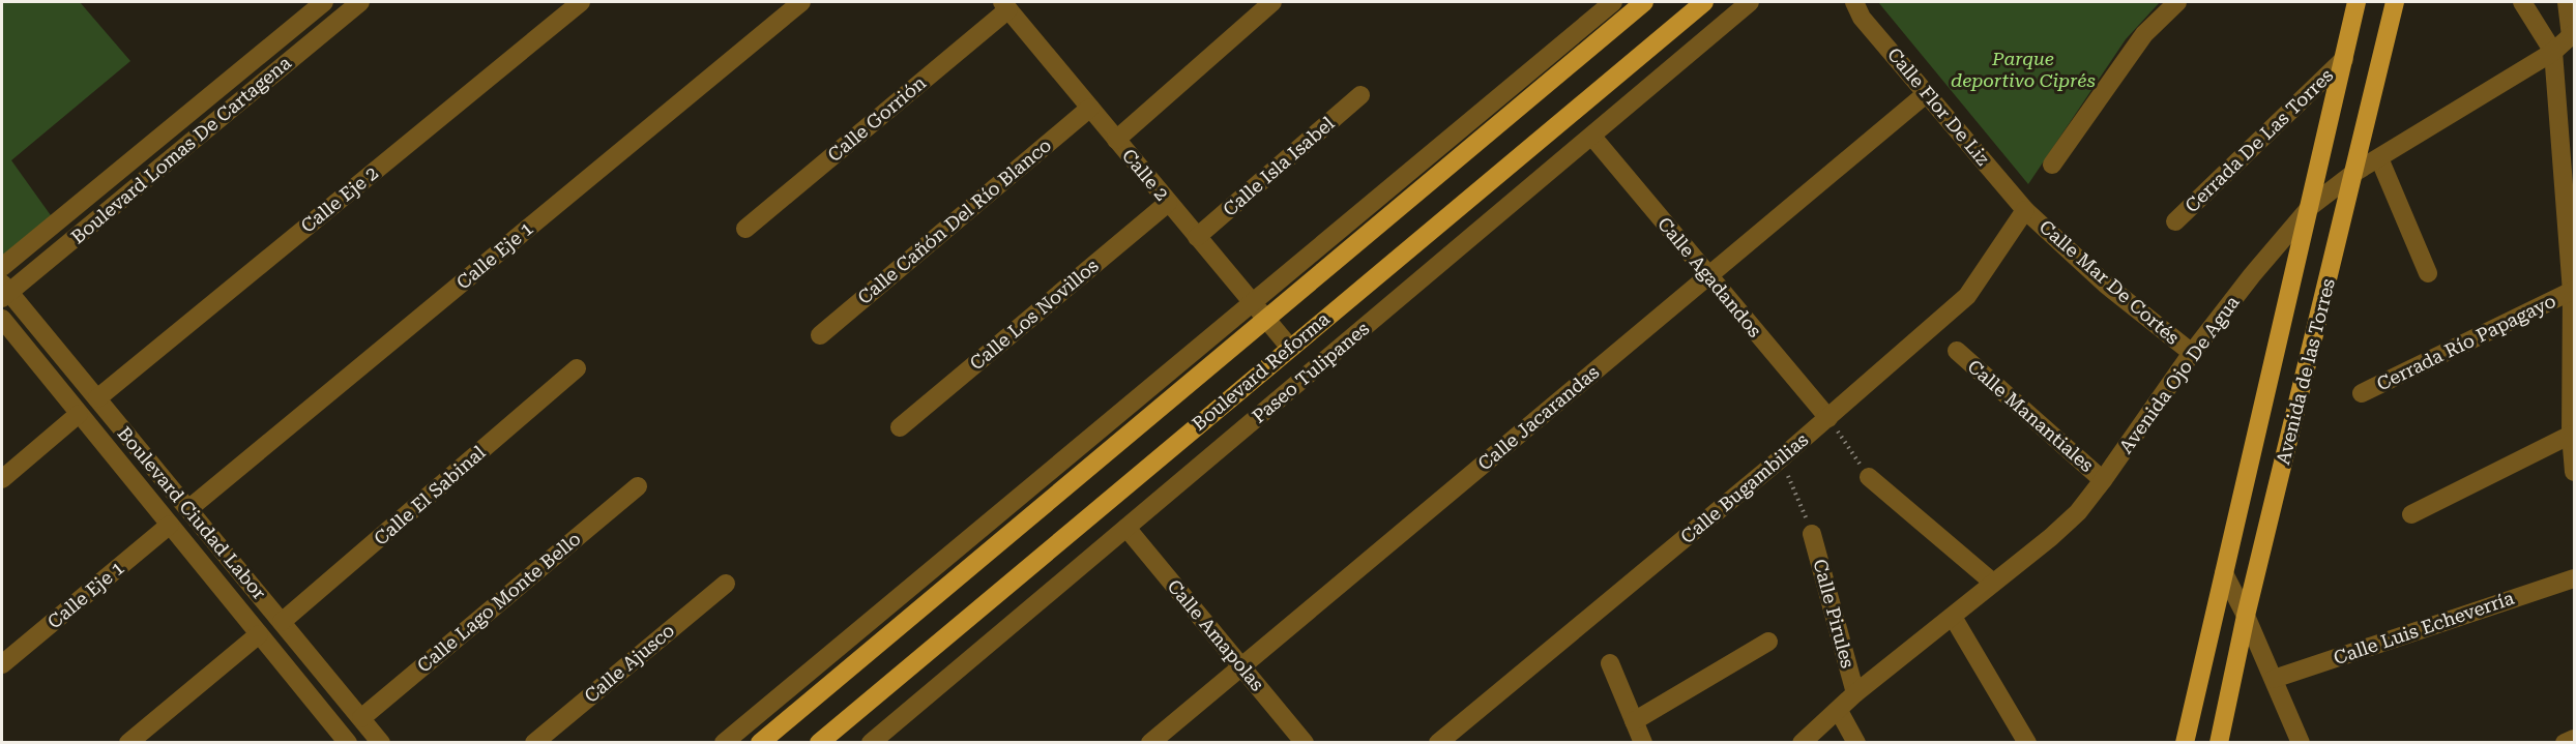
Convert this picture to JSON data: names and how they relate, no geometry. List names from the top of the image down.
{
  "streets": {
    "main road": ["Boulevard Reforma", "Avenida de las Torres"],
    "street": [
      "Calle Flor De Liz",
      "Calle Gorrión",
      "Cerrada De Las Torres",
      "Boulevard Lomas De Cartagena",
      "Calle Isla Isabel",
      "Calle 2",
      "Calle Eje 2",
      "Calle Cañón Del Río Blanco",
      "Calle Eje 1",
      "Calle Agadandos",
      "Calle Mar De Cortés",
      "Calle Los Novillos",
      "Cerrada Río Papagayo",
      "Paseo Tulipanes",
      "Avenida Ojo De Agua",
      "Calle Manantiales",
      "Calle Jacarandas",
      "Calle Bugambilias",
      "Calle El Sabinal",
      "Boulevard Ciudad Labor",
      "Calle Lago Monte Bello",
      "Calle Pirules",
      "Calle Luis Echeverría",
      "Calle Amapolas",
      "Calle Ajusco"
    ]
  },
  "crossings": [
    ["Calle Flor De Liz", "Calle Mar De Cortés"],
    ["Calle Flor De Liz", "Calle Jacarandas"],
    ["Calle Flor De Liz", "Calle Bugambilias"],
    ["Calle Gorrión", "Calle 2"],
    ["Cerrada De Las Torres", "Avenida de las Torres"],
    ["Boulevard Lomas De Cartagena", "Boulevard Ciudad Labor"],
    ["Calle Isla Isabel", "Calle 2"],
    ["Calle 2", "Calle Cañón Del Río Blanco"],
    ["Calle 2", "Calle Los Novillos"],
    ["Calle 2", "Boulevard Reforma"],
    ["Calle Eje 2", "Boulevard Ciudad Labor"],
    ["Calle Eje 1", "Boulevard Ciudad Labor"],
    ["Calle Agadandos", "Paseo Tulipanes"],
    ["Calle Agadandos", "Calle Jacarandas"],
    ["Calle Agadandos", "Calle Bugambilias"],
    ["Calle Mar De Cortés", "Avenida Ojo De Agua"],
    ["Calle Mar De Cortés", "Calle Bugambilias"],
    ["Avenida de las Torres", "Avenida Ojo De Agua"],
    ["Paseo Tulipanes", "Calle Amapolas"],
    ["Avenida Ojo De Agua", "Calle Manantiales"],
    ["Avenida Ojo De Agua", "Calle Pirules"],
    ["Calle Jacarandas", "Calle Amapolas"],
    ["Calle El Sabinal", "Boulevard Ciudad Labor"],
    ["Boulevard Ciudad Labor", "Calle Lago Monte Bello"]
  ],
  "parks": ["Parque deportivo Ciprés"]
}
